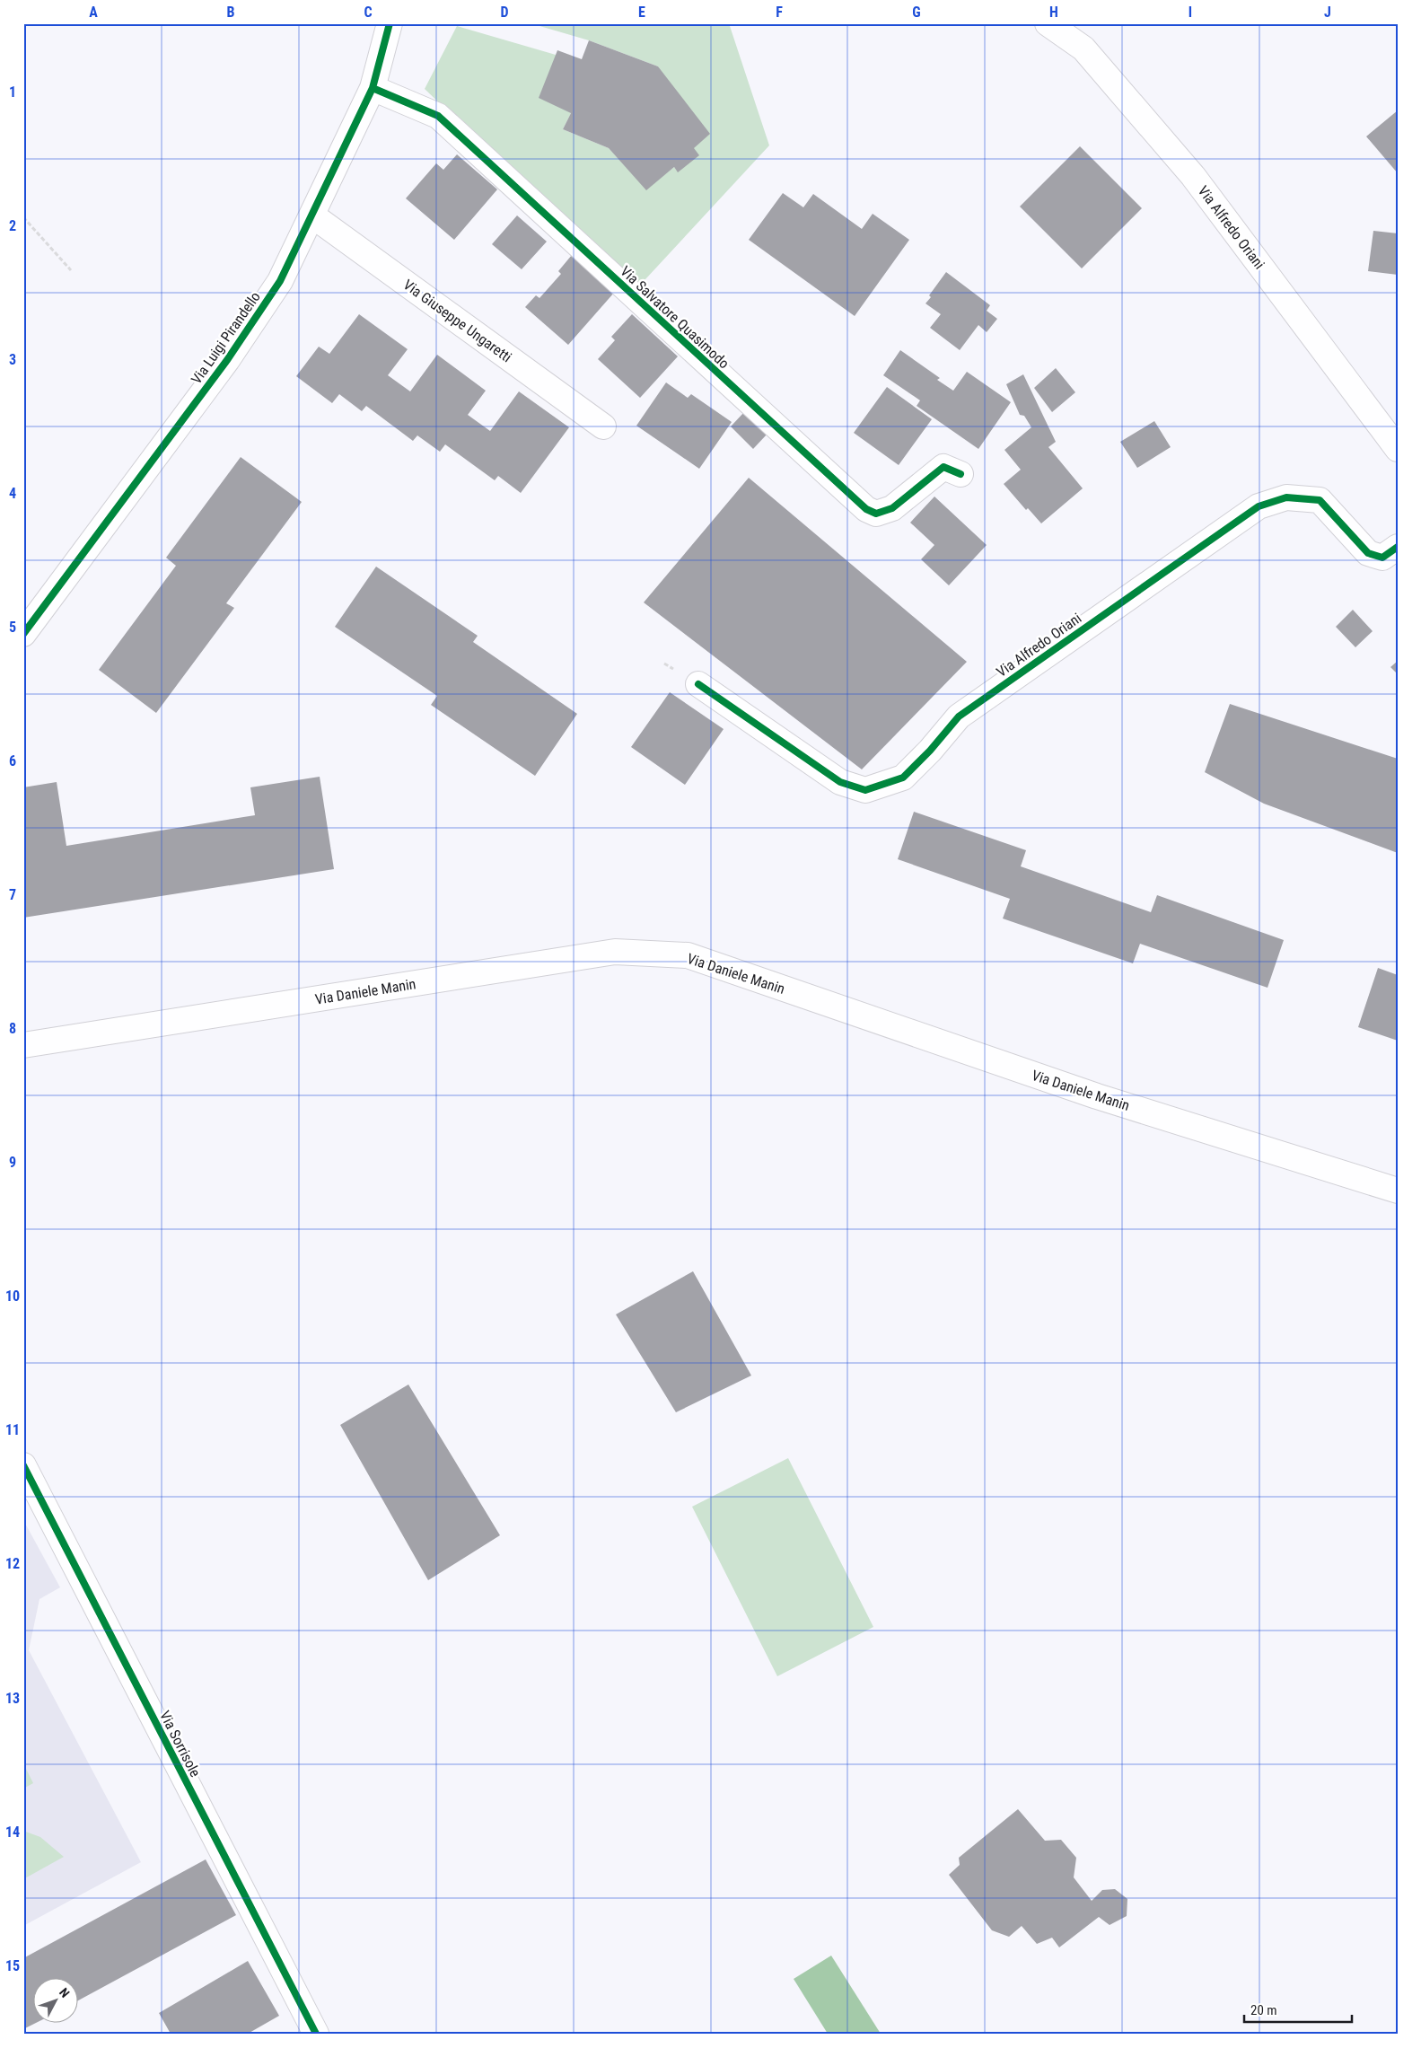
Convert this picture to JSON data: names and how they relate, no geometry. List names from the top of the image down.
{
  "streets": {
    "street": [
      "Via Alfredo Oriani",
      "Via Salvatore Quasimodo",
      "Via Giuseppe Ungaretti",
      "Via Luigi Pirandello",
      "Via Daniele Manin",
      "Via Sorrisole"
    ]
  },
  "crossings": [
    ["Via Salvatore Quasimodo", "Via Luigi Pirandello"],
    ["Via Giuseppe Ungaretti", "Via Luigi Pirandello"]
  ],
  "scale_bar": "20 m",
  "north": "top right",
  "grid": {
    "columns": [
      "A",
      "B",
      "C",
      "D",
      "E",
      "F",
      "G",
      "H",
      "I",
      "J"
    ],
    "rows": [
      "1",
      "2",
      "3",
      "4",
      "5",
      "6",
      "7",
      "8",
      "9",
      "10",
      "11",
      "12",
      "13",
      "14",
      "15"
    ]
  }
}
